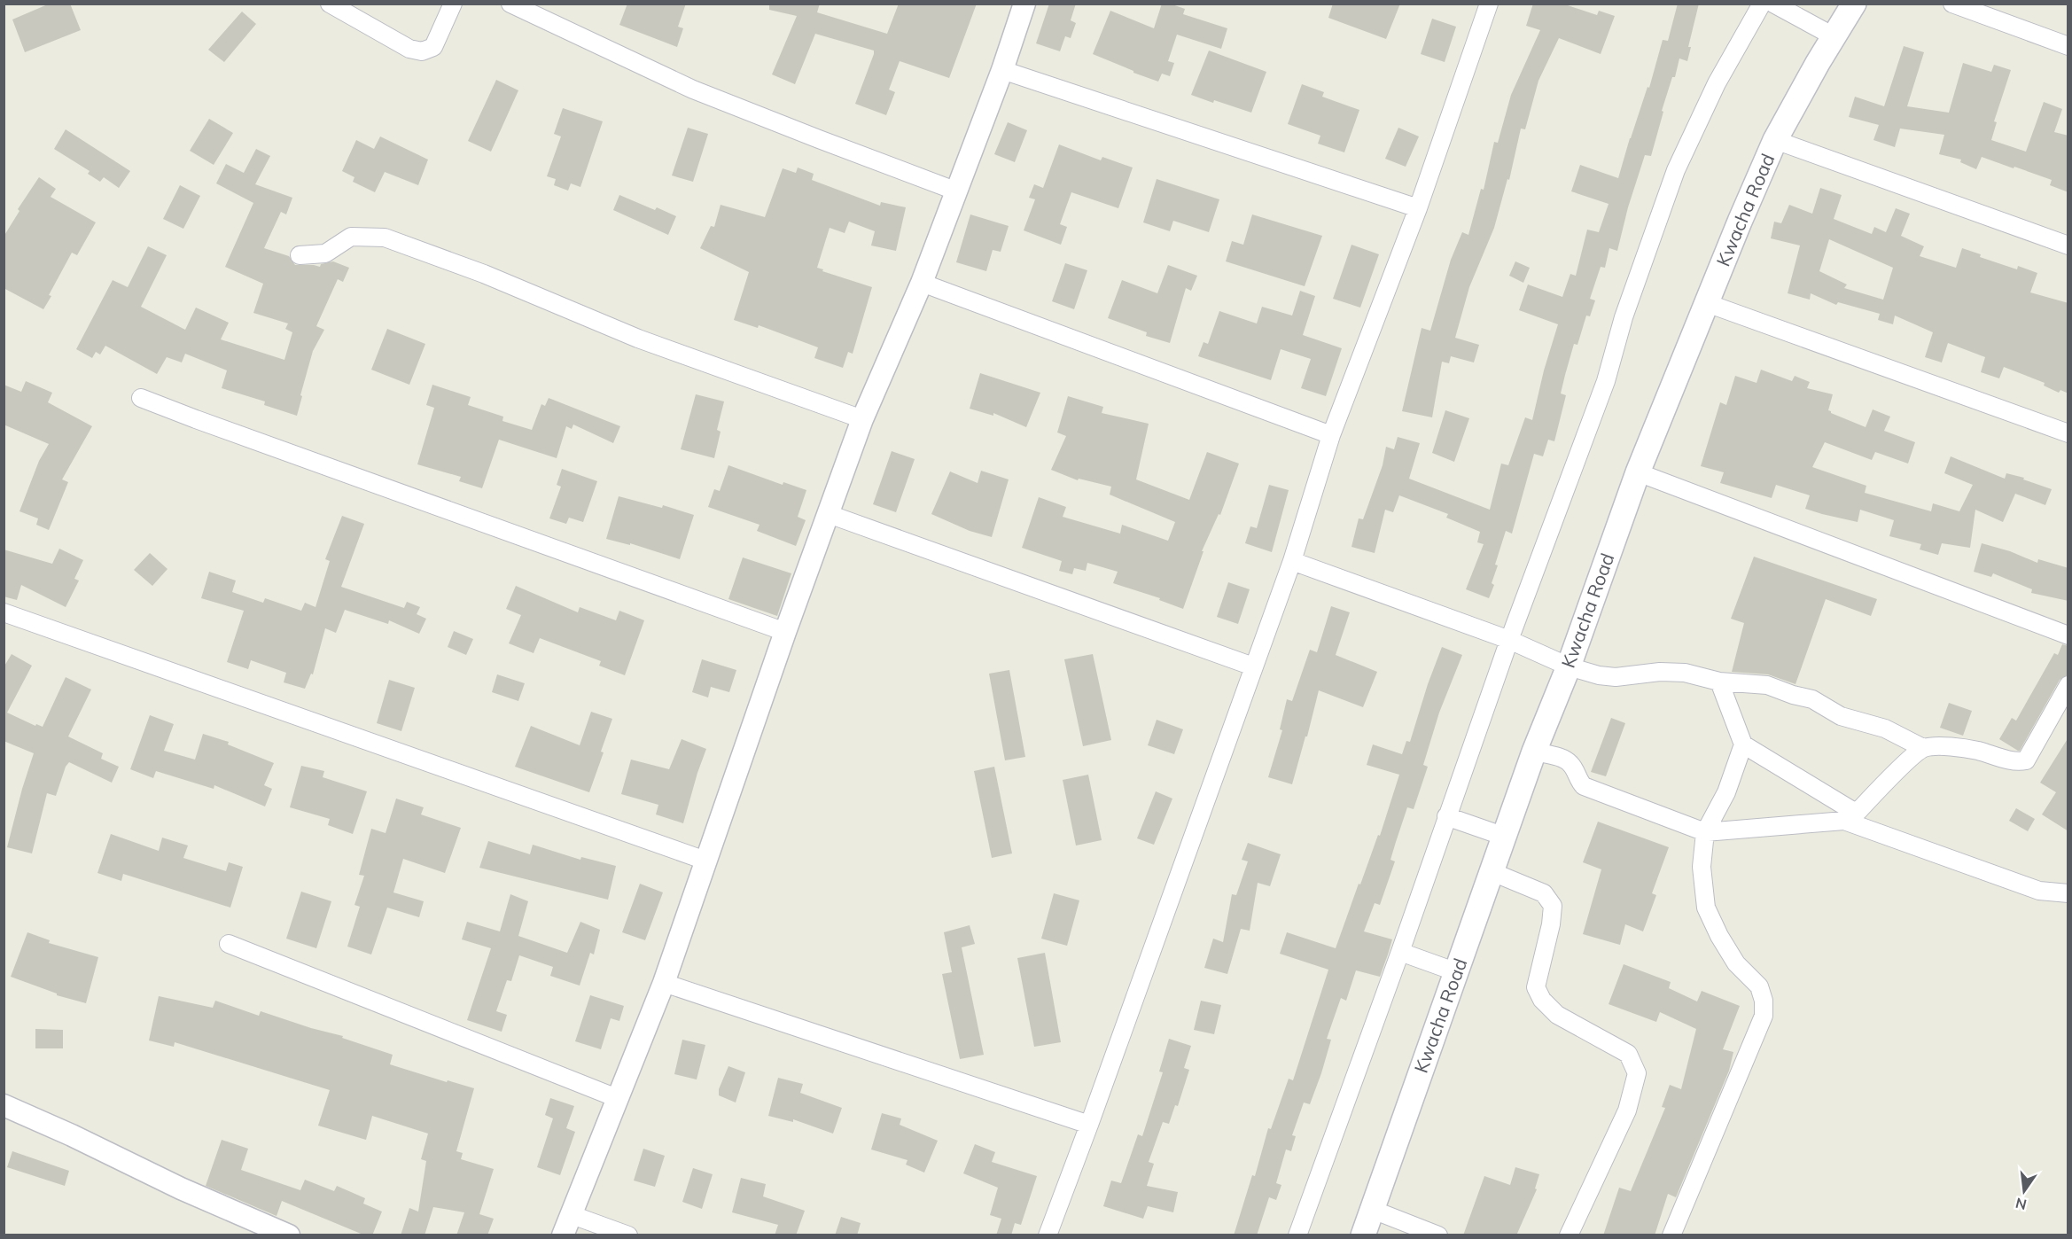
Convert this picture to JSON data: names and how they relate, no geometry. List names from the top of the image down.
{
  "streets": {
    "main road": ["Kwacha Road"]
  },
  "north": "bottom"
}
